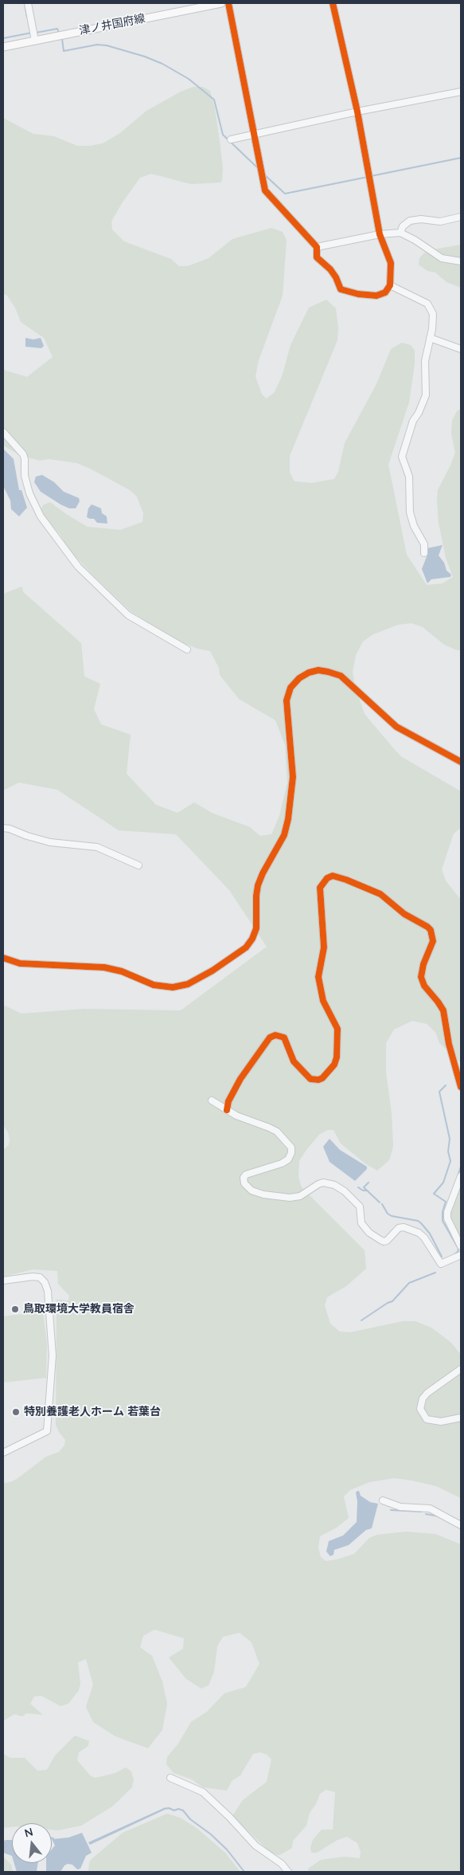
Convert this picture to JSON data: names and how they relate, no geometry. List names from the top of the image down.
{
  "streets": {
    "main road": ["津ノ井国府線"]
  },
  "places": ["鳥取環境大学教員宿舎", "特別養護老人ホーム 若葉台"],
  "north": "top"
}
